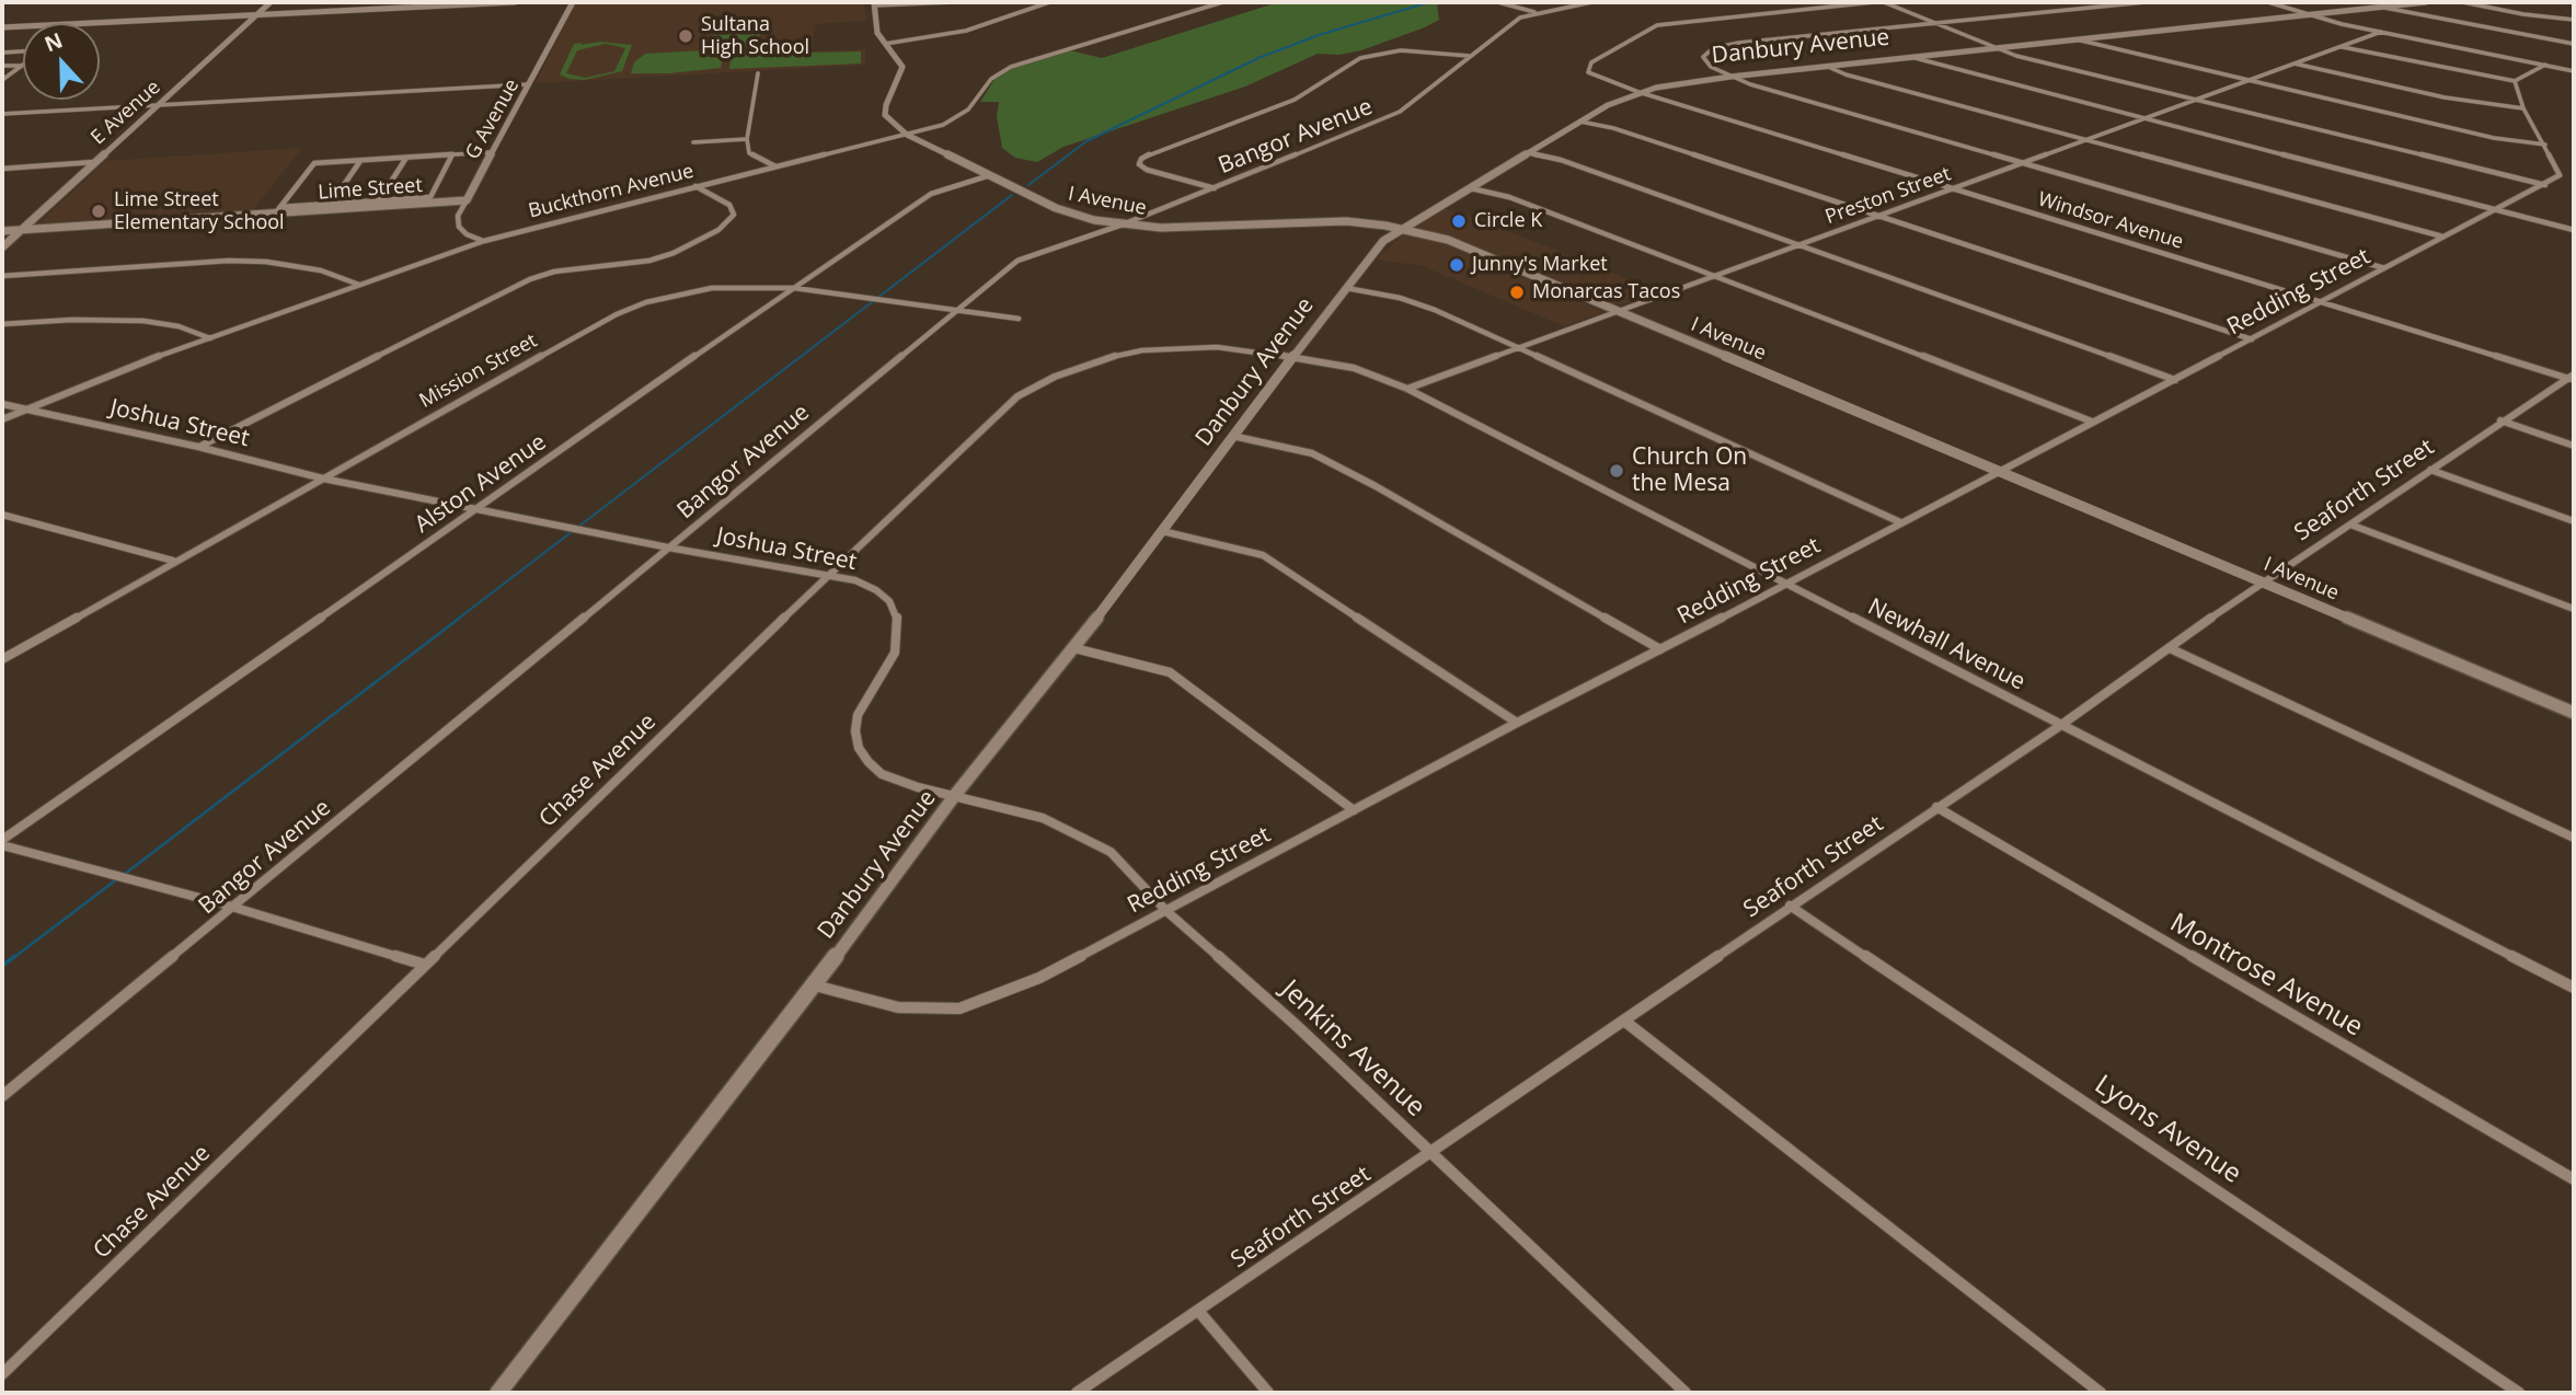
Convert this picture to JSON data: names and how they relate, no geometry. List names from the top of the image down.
{
  "streets": {
    "street": [
      "Danbury Avenue",
      "E Avenue",
      "G Avenue",
      "Bangor Avenue",
      "Lime Street",
      "Buckthorn Avenue",
      "Preston Street",
      "I Avenue",
      "Windsor Avenue",
      "Redding Street",
      "Mission Street",
      "Joshua Street",
      "Alston Avenue",
      "Seaforth Street",
      "Newhall Avenue",
      "Chase Avenue",
      "Montrose Avenue",
      "Jenkins Avenue",
      "Lyons Avenue"
    ]
  },
  "crossings": [
    ["Danbury Avenue", "I Avenue"],
    ["Danbury Avenue", "Windsor Avenue"],
    ["Danbury Avenue", "Redding Street"],
    ["Danbury Avenue", "Joshua Street"],
    ["Danbury Avenue", "Newhall Avenue"],
    ["Danbury Avenue", "Chase Avenue"],
    ["Danbury Avenue", "Jenkins Avenue"],
    ["E Avenue", "Lime Street"],
    ["G Avenue", "Lime Street"],
    ["G Avenue", "Buckthorn Avenue"],
    ["Bangor Avenue", "I Avenue"],
    ["Bangor Avenue", "Mission Street"],
    ["Bangor Avenue", "Joshua Street"],
    ["Buckthorn Avenue", "I Avenue"],
    ["Buckthorn Avenue", "Joshua Street"],
    ["Preston Street", "I Avenue"],
    ["Preston Street", "Windsor Avenue"],
    ["Preston Street", "Newhall Avenue"],
    ["I Avenue", "Redding Street"],
    ["I Avenue", "Alston Avenue"],
    ["I Avenue", "Seaforth Street"],
    ["Windsor Avenue", "Redding Street"],
    ["Windsor Avenue", "Seaforth Street"],
    ["Redding Street", "Newhall Avenue"],
    ["Redding Street", "Jenkins Avenue"],
    ["Mission Street", "Joshua Street"],
    ["Mission Street", "Alston Avenue"],
    ["Joshua Street", "Alston Avenue"],
    ["Joshua Street", "Chase Avenue"],
    ["Joshua Street", "Jenkins Avenue"],
    ["Seaforth Street", "Newhall Avenue"],
    ["Seaforth Street", "Montrose Avenue"],
    ["Seaforth Street", "Jenkins Avenue"],
    ["Seaforth Street", "Lyons Avenue"],
    ["Newhall Avenue", "Chase Avenue"]
  ],
  "places": [
    "Sultana High School",
    "Lime Street Elementary School",
    "Circle K",
    "Junny's Market",
    "Monarcas Tacos",
    "Church On the Mesa"
  ],
  "north": "top"
}
